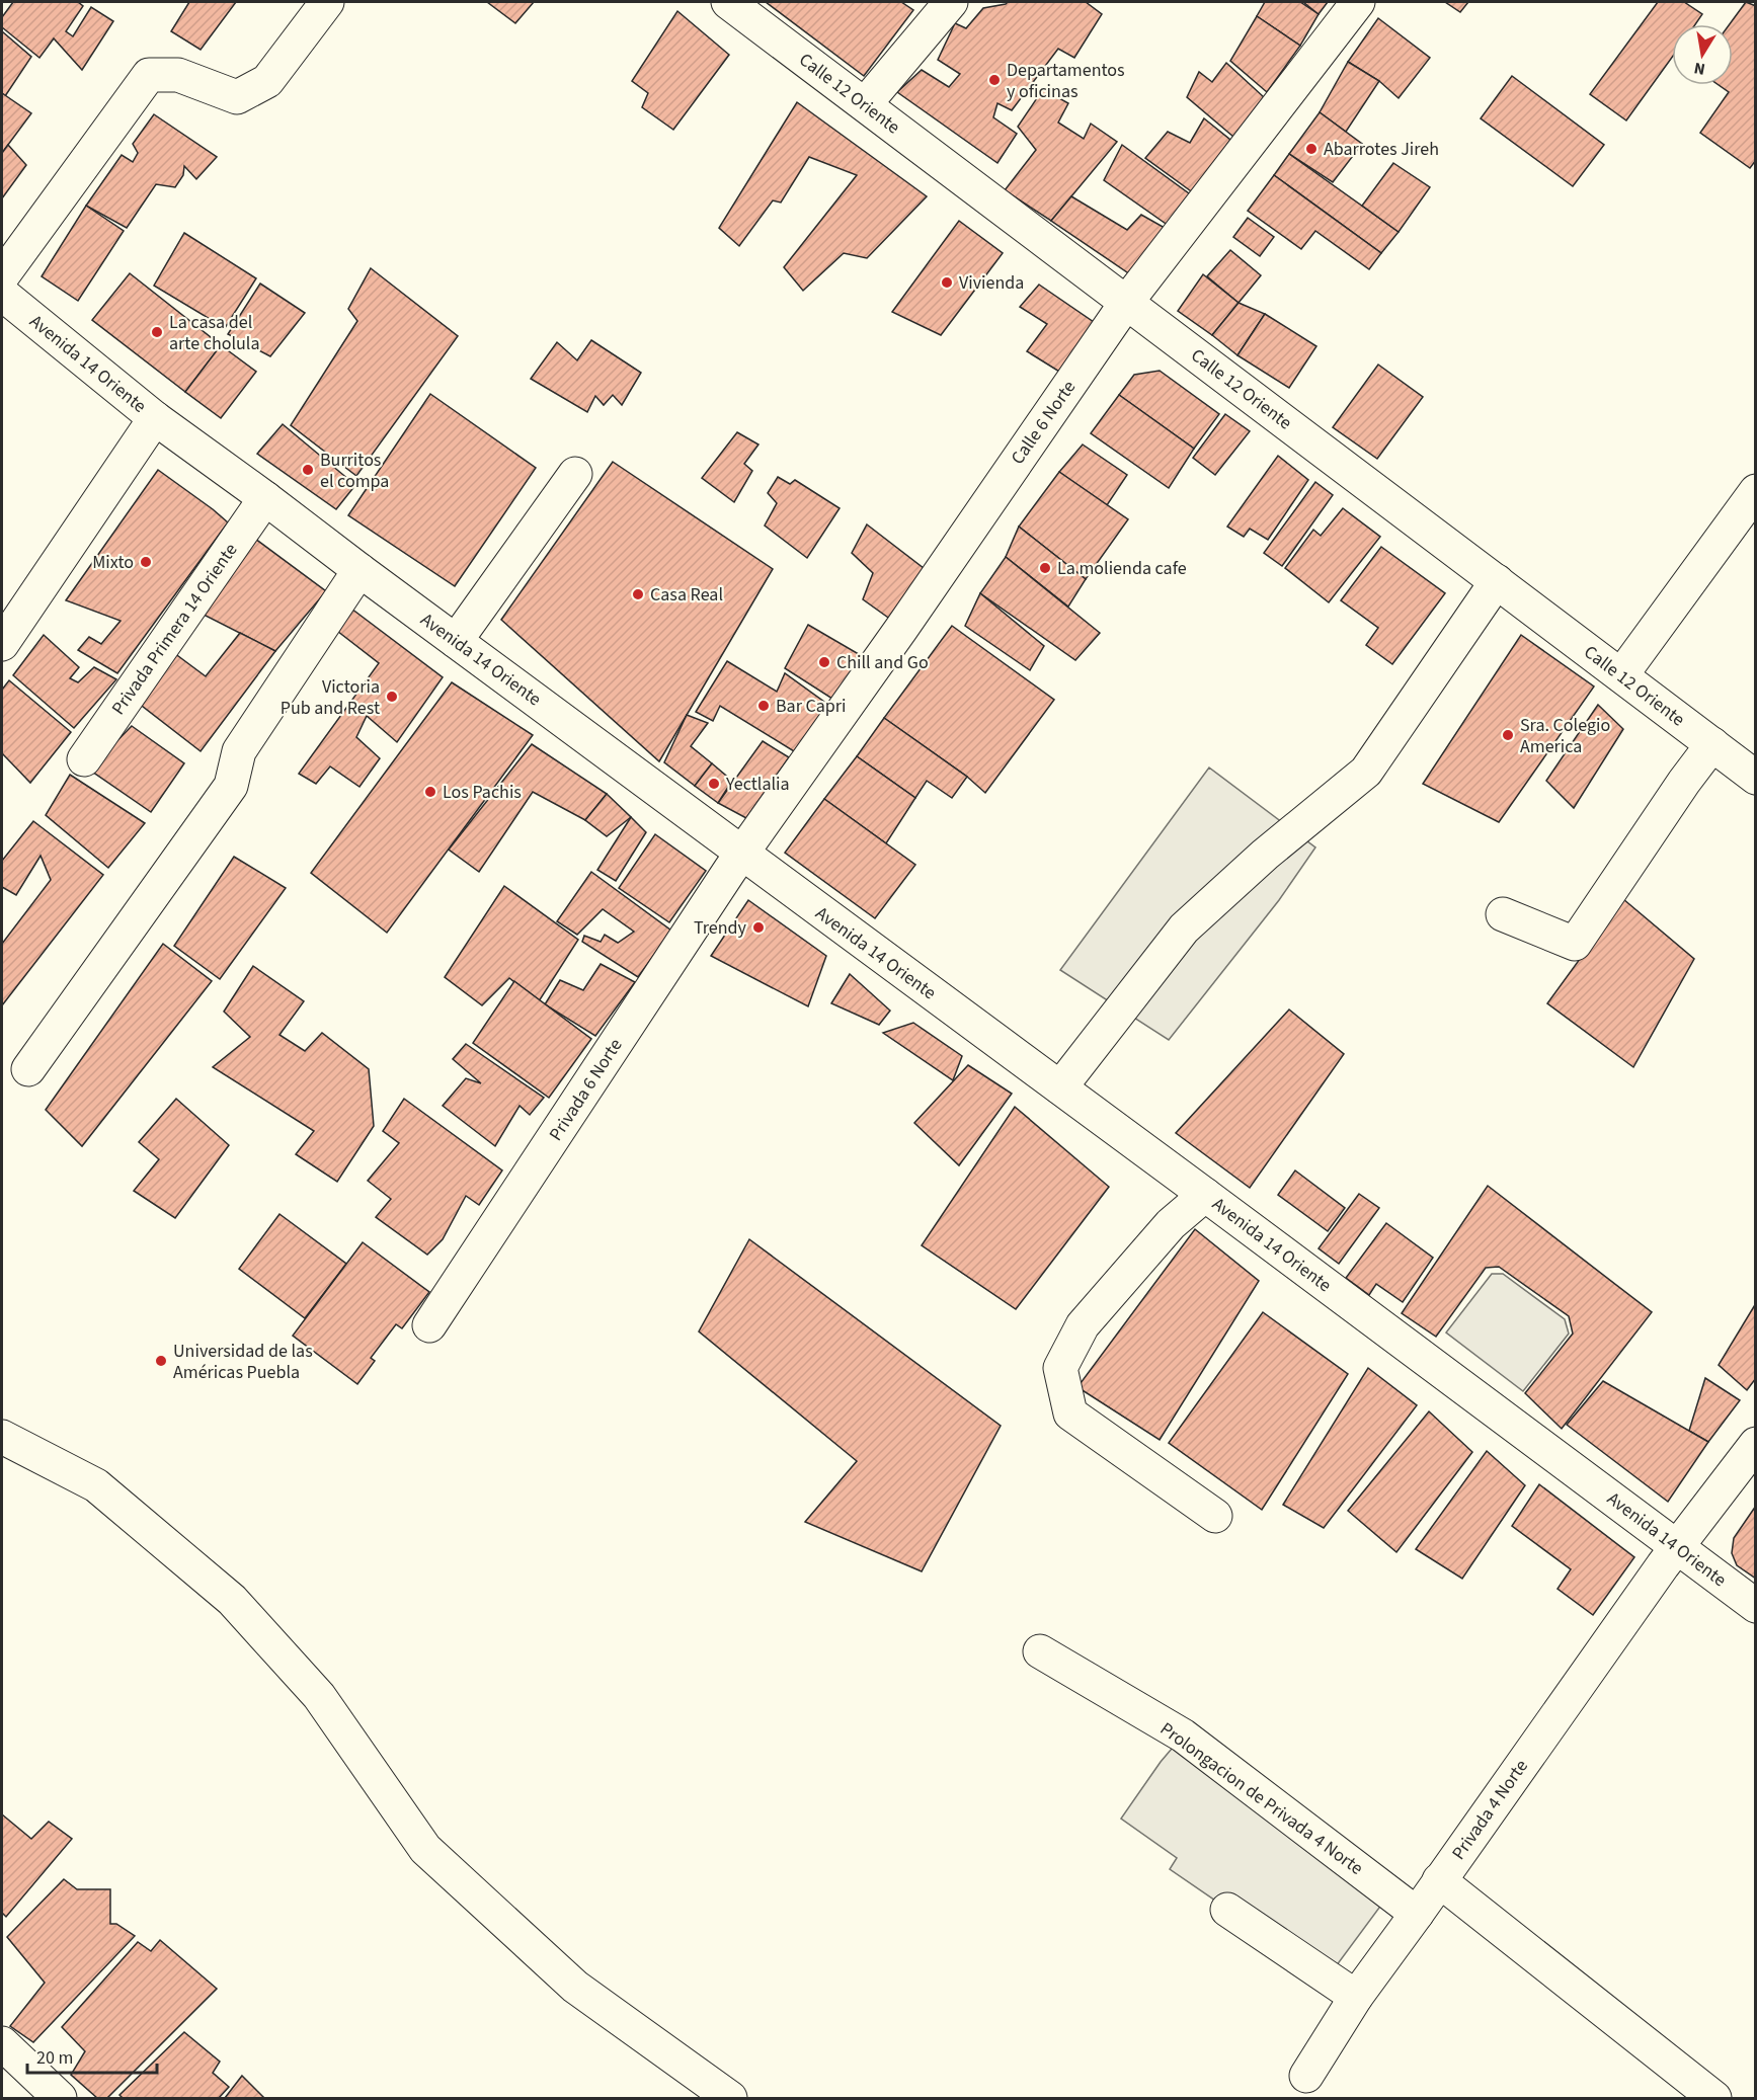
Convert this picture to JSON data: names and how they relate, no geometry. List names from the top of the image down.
{
  "streets": {
    "street": [
      "Calle 12 Oriente",
      "Avenida 14 Oriente",
      "Calle 6 Norte",
      "Privada Primera 14 Oriente",
      "Privada 6 Norte",
      "Prolongacion de Privada 4 Norte",
      "Privada 4 Norte"
    ]
  },
  "crossings": [
    ["Calle 12 Oriente", "Calle 6 Norte"],
    ["Avenida 14 Oriente", "Calle 6 Norte"],
    ["Avenida 14 Oriente", "Privada Primera 14 Oriente"],
    ["Avenida 14 Oriente", "Privada 6 Norte"],
    ["Avenida 14 Oriente", "Privada 4 Norte"],
    ["Calle 6 Norte", "Privada 6 Norte"],
    ["Prolongacion de Privada 4 Norte", "Privada 4 Norte"]
  ],
  "places": [
    "Departamentos y oficinas",
    "Abarrotes Jireh",
    "Vivienda",
    "La casa del arte cholula",
    "Burritos el compa",
    "Mixto",
    "La molienda cafe",
    "Casa Real",
    "Chill and Go",
    "Victoria Pub and Rest",
    "Bar Capri",
    "Sra. Colegio America",
    "Yectlalia",
    "Los Pachis",
    "Trendy",
    "Universidad de las Américas Puebla"
  ],
  "scale_bar": "20 m",
  "north": "bottom"
}
